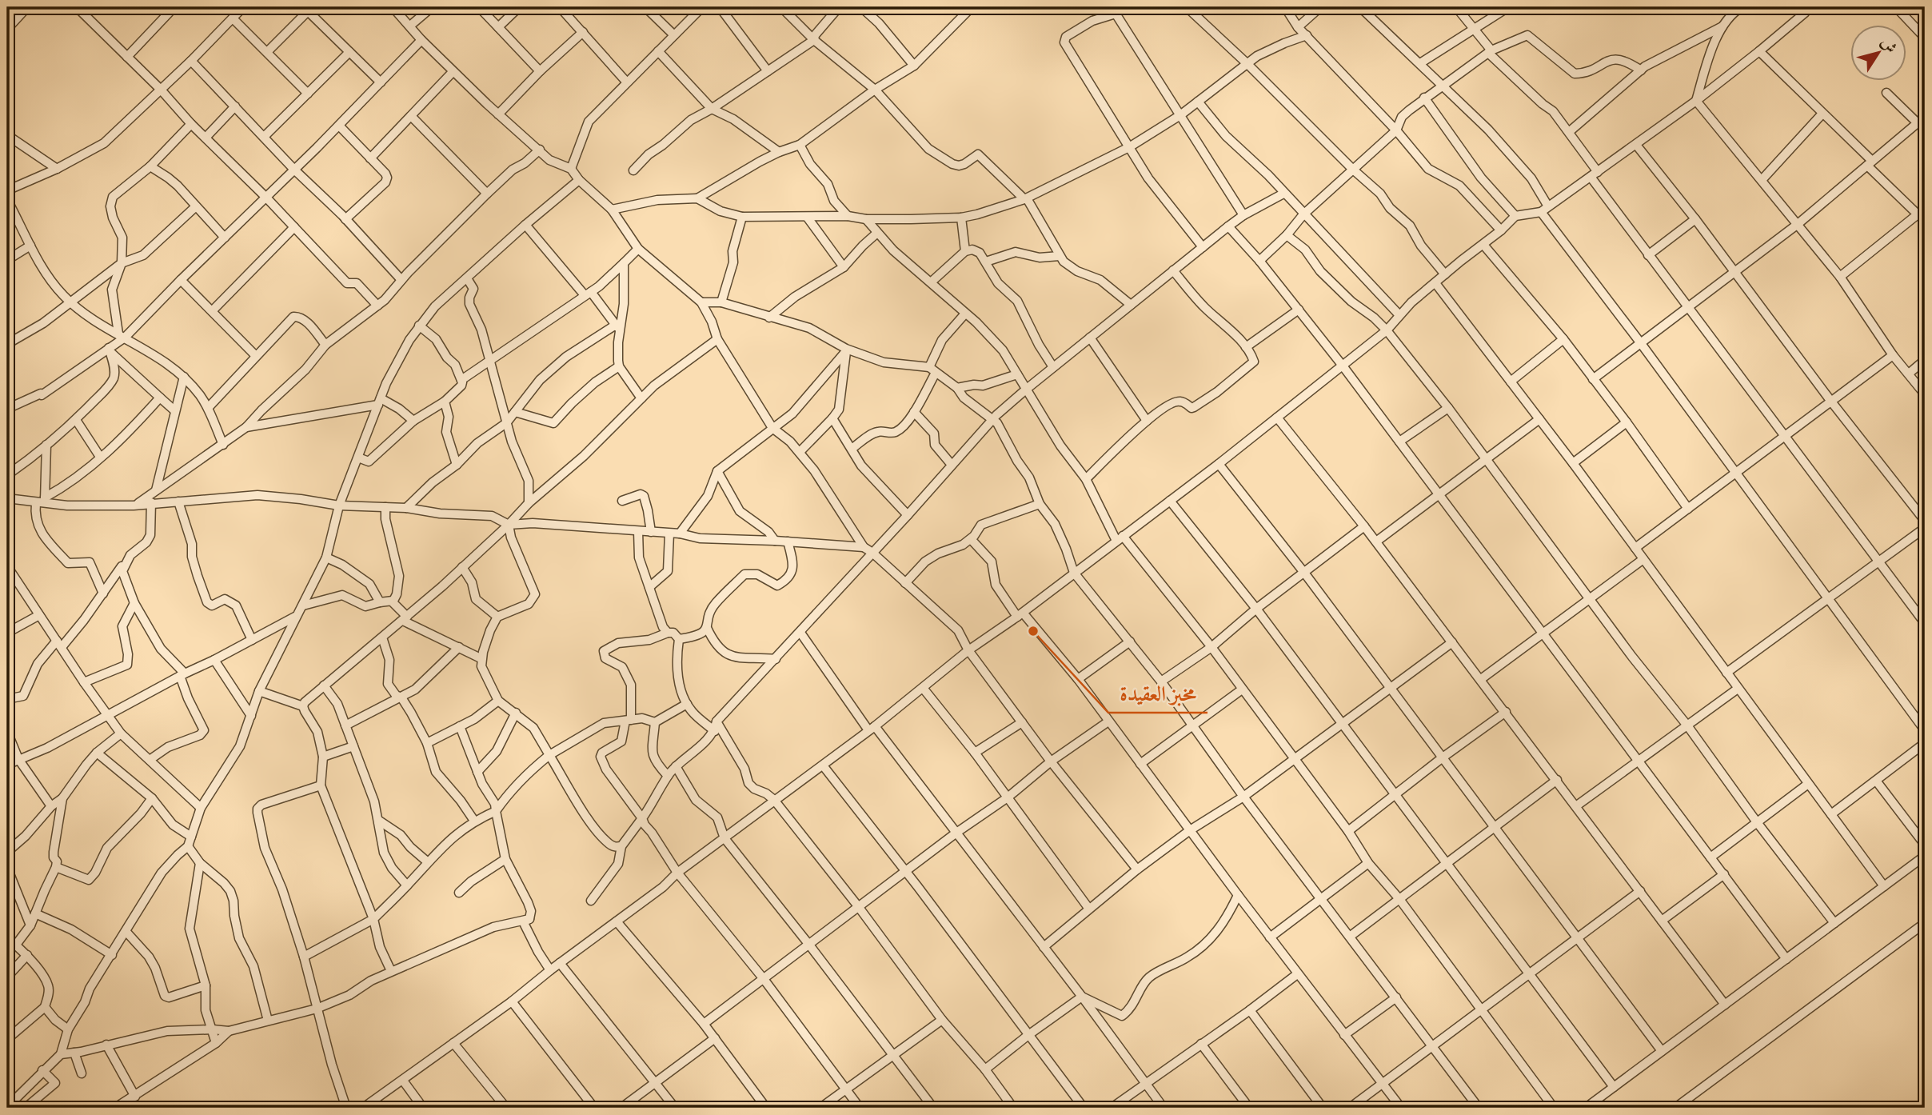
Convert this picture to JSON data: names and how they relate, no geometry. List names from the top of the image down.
{
  "places": ["مخبز العقيدة"],
  "north": "top right"
}
